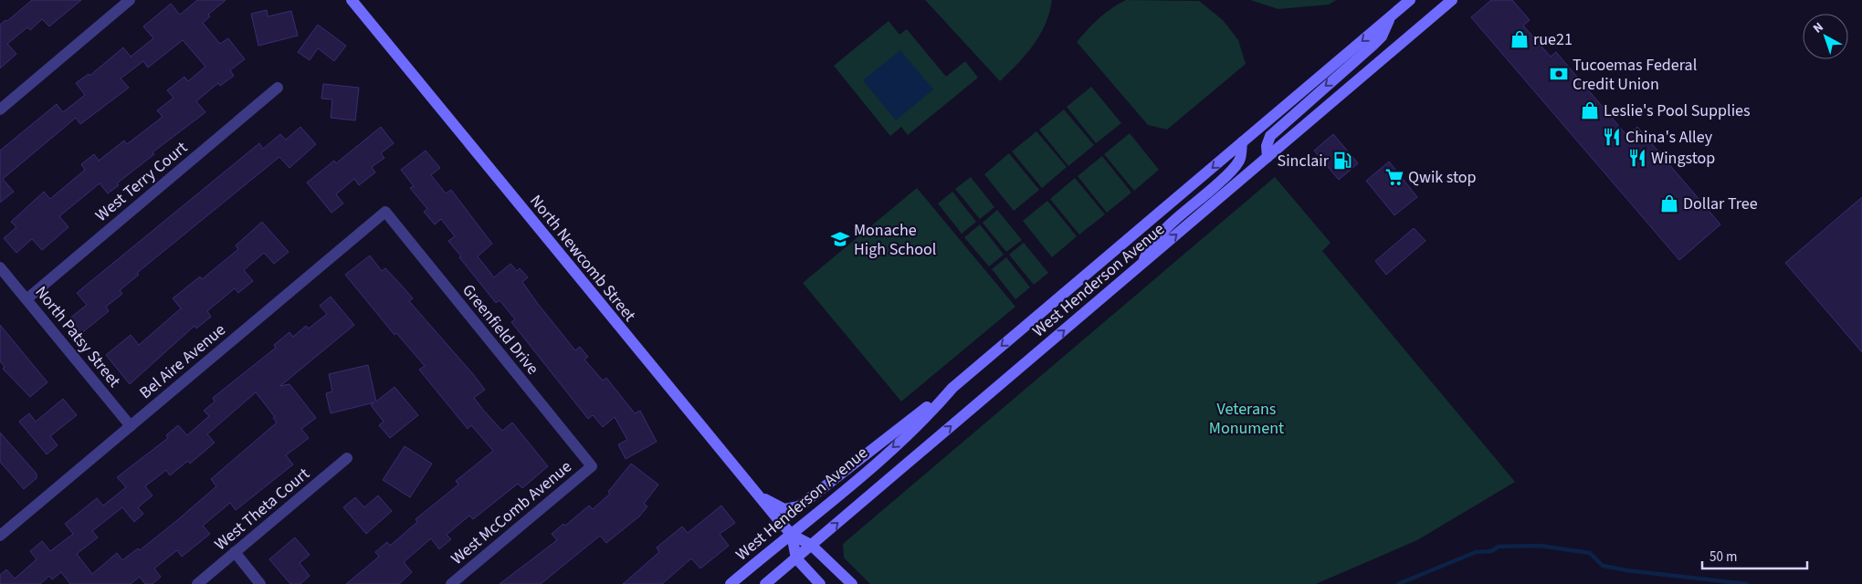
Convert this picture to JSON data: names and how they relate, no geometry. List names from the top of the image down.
{
  "streets": {
    "main road": ["North Newcomb Street", "West Henderson Avenue"],
    "street": [
      "West Terry Court",
      "Greenfield Drive",
      "North Patsy Street",
      "Bel Aire Avenue",
      "West Theta Court",
      "West McComb Avenue"
    ]
  },
  "crossings": [
    ["West Terry Court", "North Patsy Street"],
    ["North Newcomb Street", "West Henderson Avenue"],
    ["Greenfield Drive", "Bel Aire Avenue"],
    ["Greenfield Drive", "West McComb Avenue"],
    ["North Patsy Street", "Bel Aire Avenue"]
  ],
  "parks": ["Veterans Monument"],
  "places": {
    "shop": ["rue21", "Leslie's Pool Supplies", "Dollar Tree"],
    "bank": ["Tucoemas Federal Credit Union"],
    "restaurant": ["China's Alley", "Wingstop"],
    "fuel station": ["Sinclair"],
    "supermarket": ["Qwik stop"],
    "school or university": ["Monache High School"]
  },
  "scale_bar": "50 m",
  "north": "top left"
}
